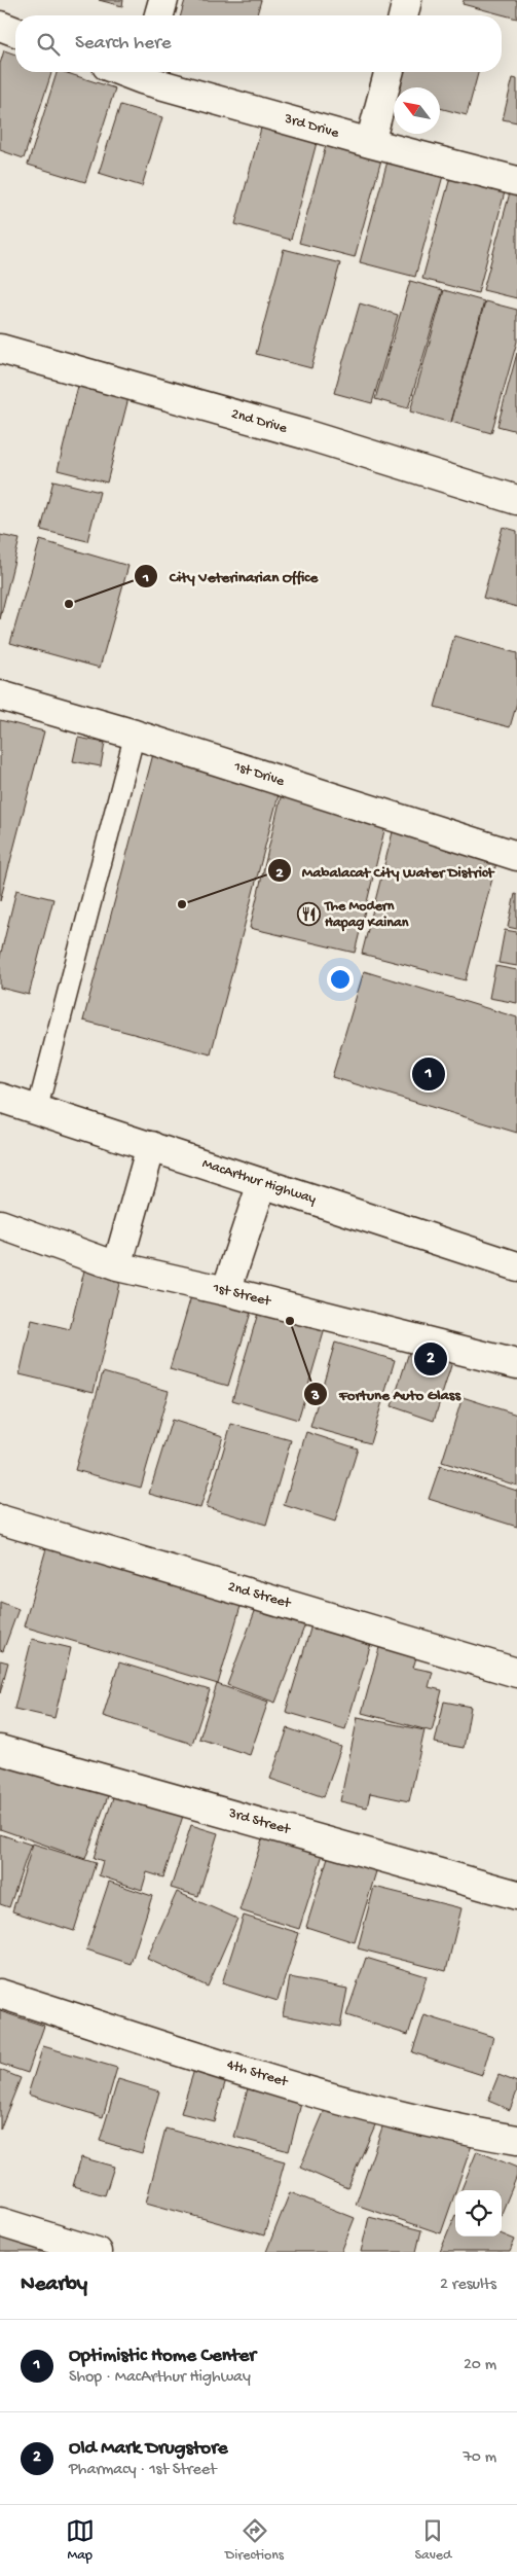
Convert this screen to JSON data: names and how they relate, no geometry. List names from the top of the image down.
{
  "streets": {
    "main road": [
      "3rd Drive",
      "2nd Drive",
      "1st Drive",
      "MacArthur Highway",
      "1st Street",
      "2nd Street",
      "3rd Street",
      "4th Street"
    ]
  },
  "places": {
    "other": ["City Veterinarian Office", "Mabalacat City Water District", "Fortune Auto Glass"],
    "restaurant": ["The Modern Hapag Kainan"]
  },
  "north": "top left",
  "page": {
    "search": "Search here",
    "pins": ["1", "2"],
    "heading": ["Nearby", "2 results"],
    "list": [
      {
        "mark": "1",
        "name": "Optimistic Home Center",
        "note": "Shop · MacArthur Highway",
        "value": "20 m"
      },
      {
        "mark": "2",
        "name": "Old Mark Drugstore",
        "note": "Pharmacy · 1st Street",
        "value": "70 m"
      }
    ],
    "nav": ["Map", "Directions", "Saved"]
  }
}
